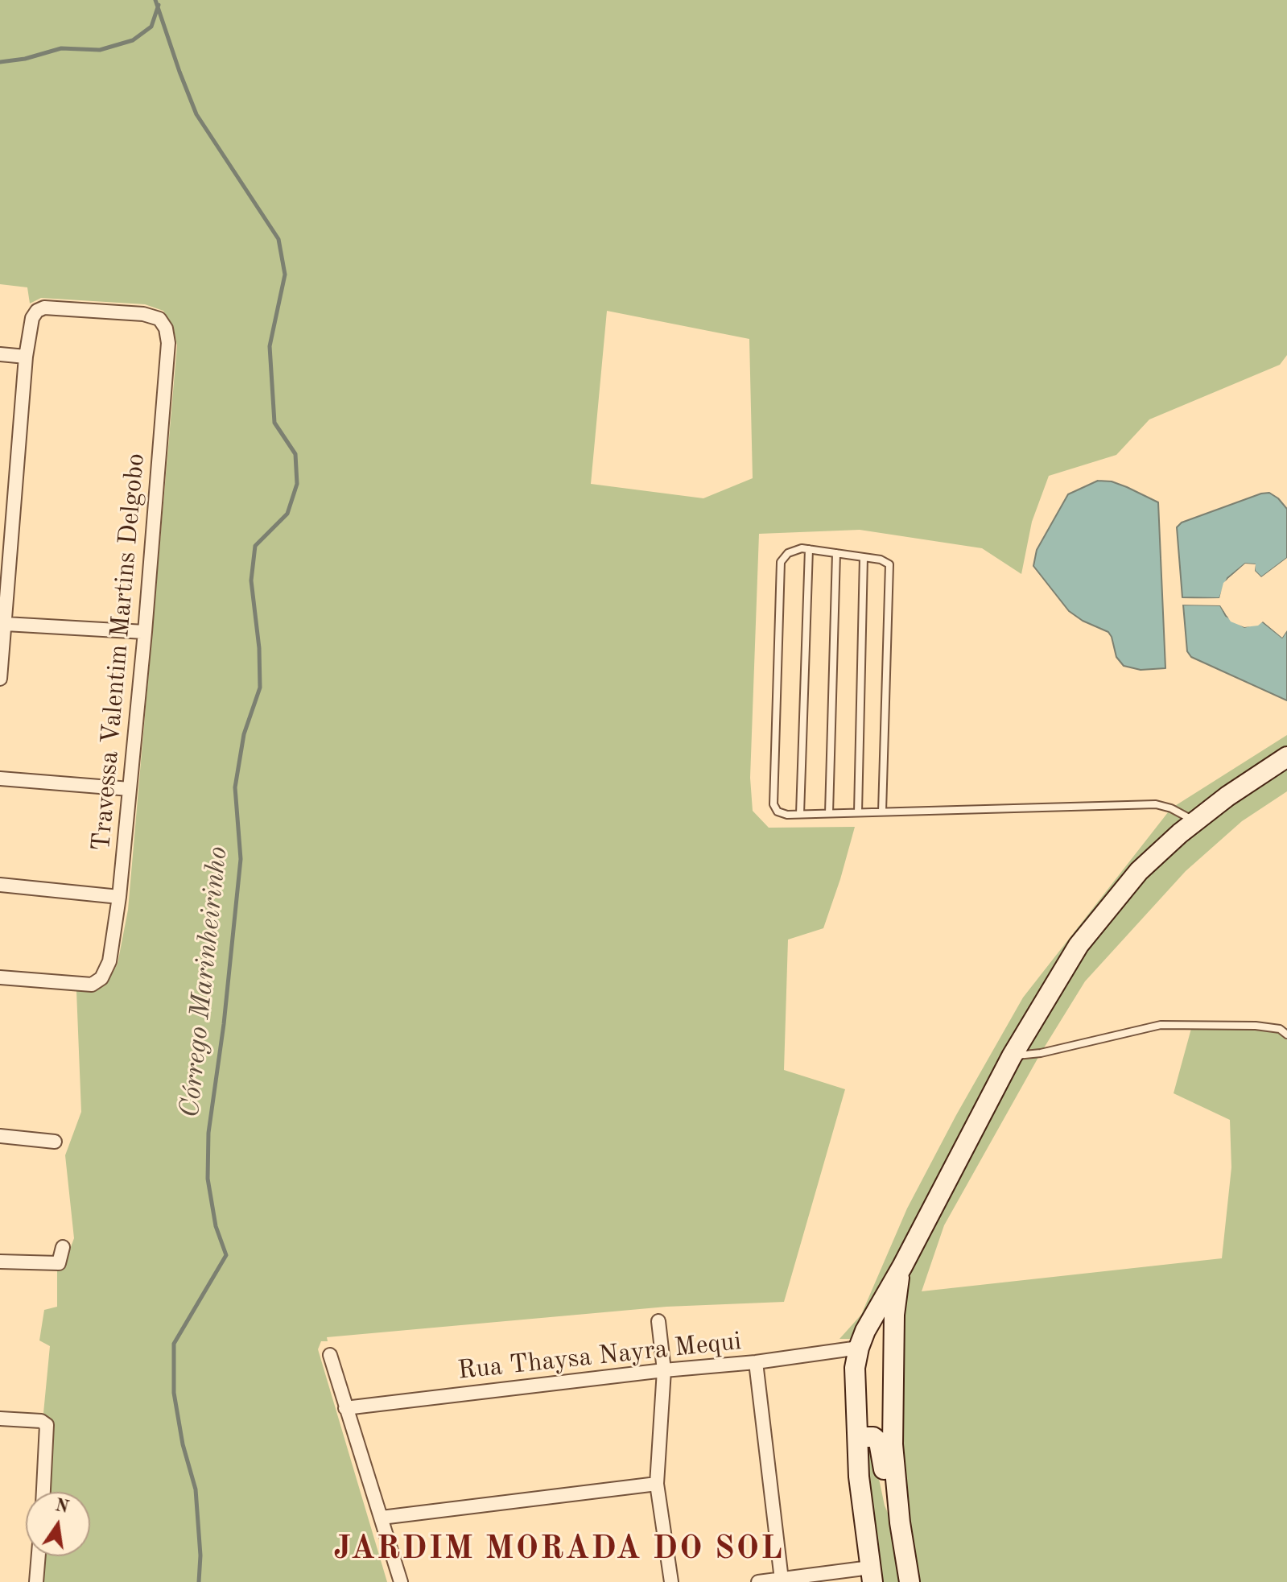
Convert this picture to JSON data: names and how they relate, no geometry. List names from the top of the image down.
{
  "streets": {
    "street": ["Travessa Valentim Martins Delgobo", "Rua Thaysa Nayra Mequi"]
  },
  "districts": ["JARDIM MORADA DO SOL"],
  "water": ["Córrego Marinheirinho"],
  "north": "top"
}
